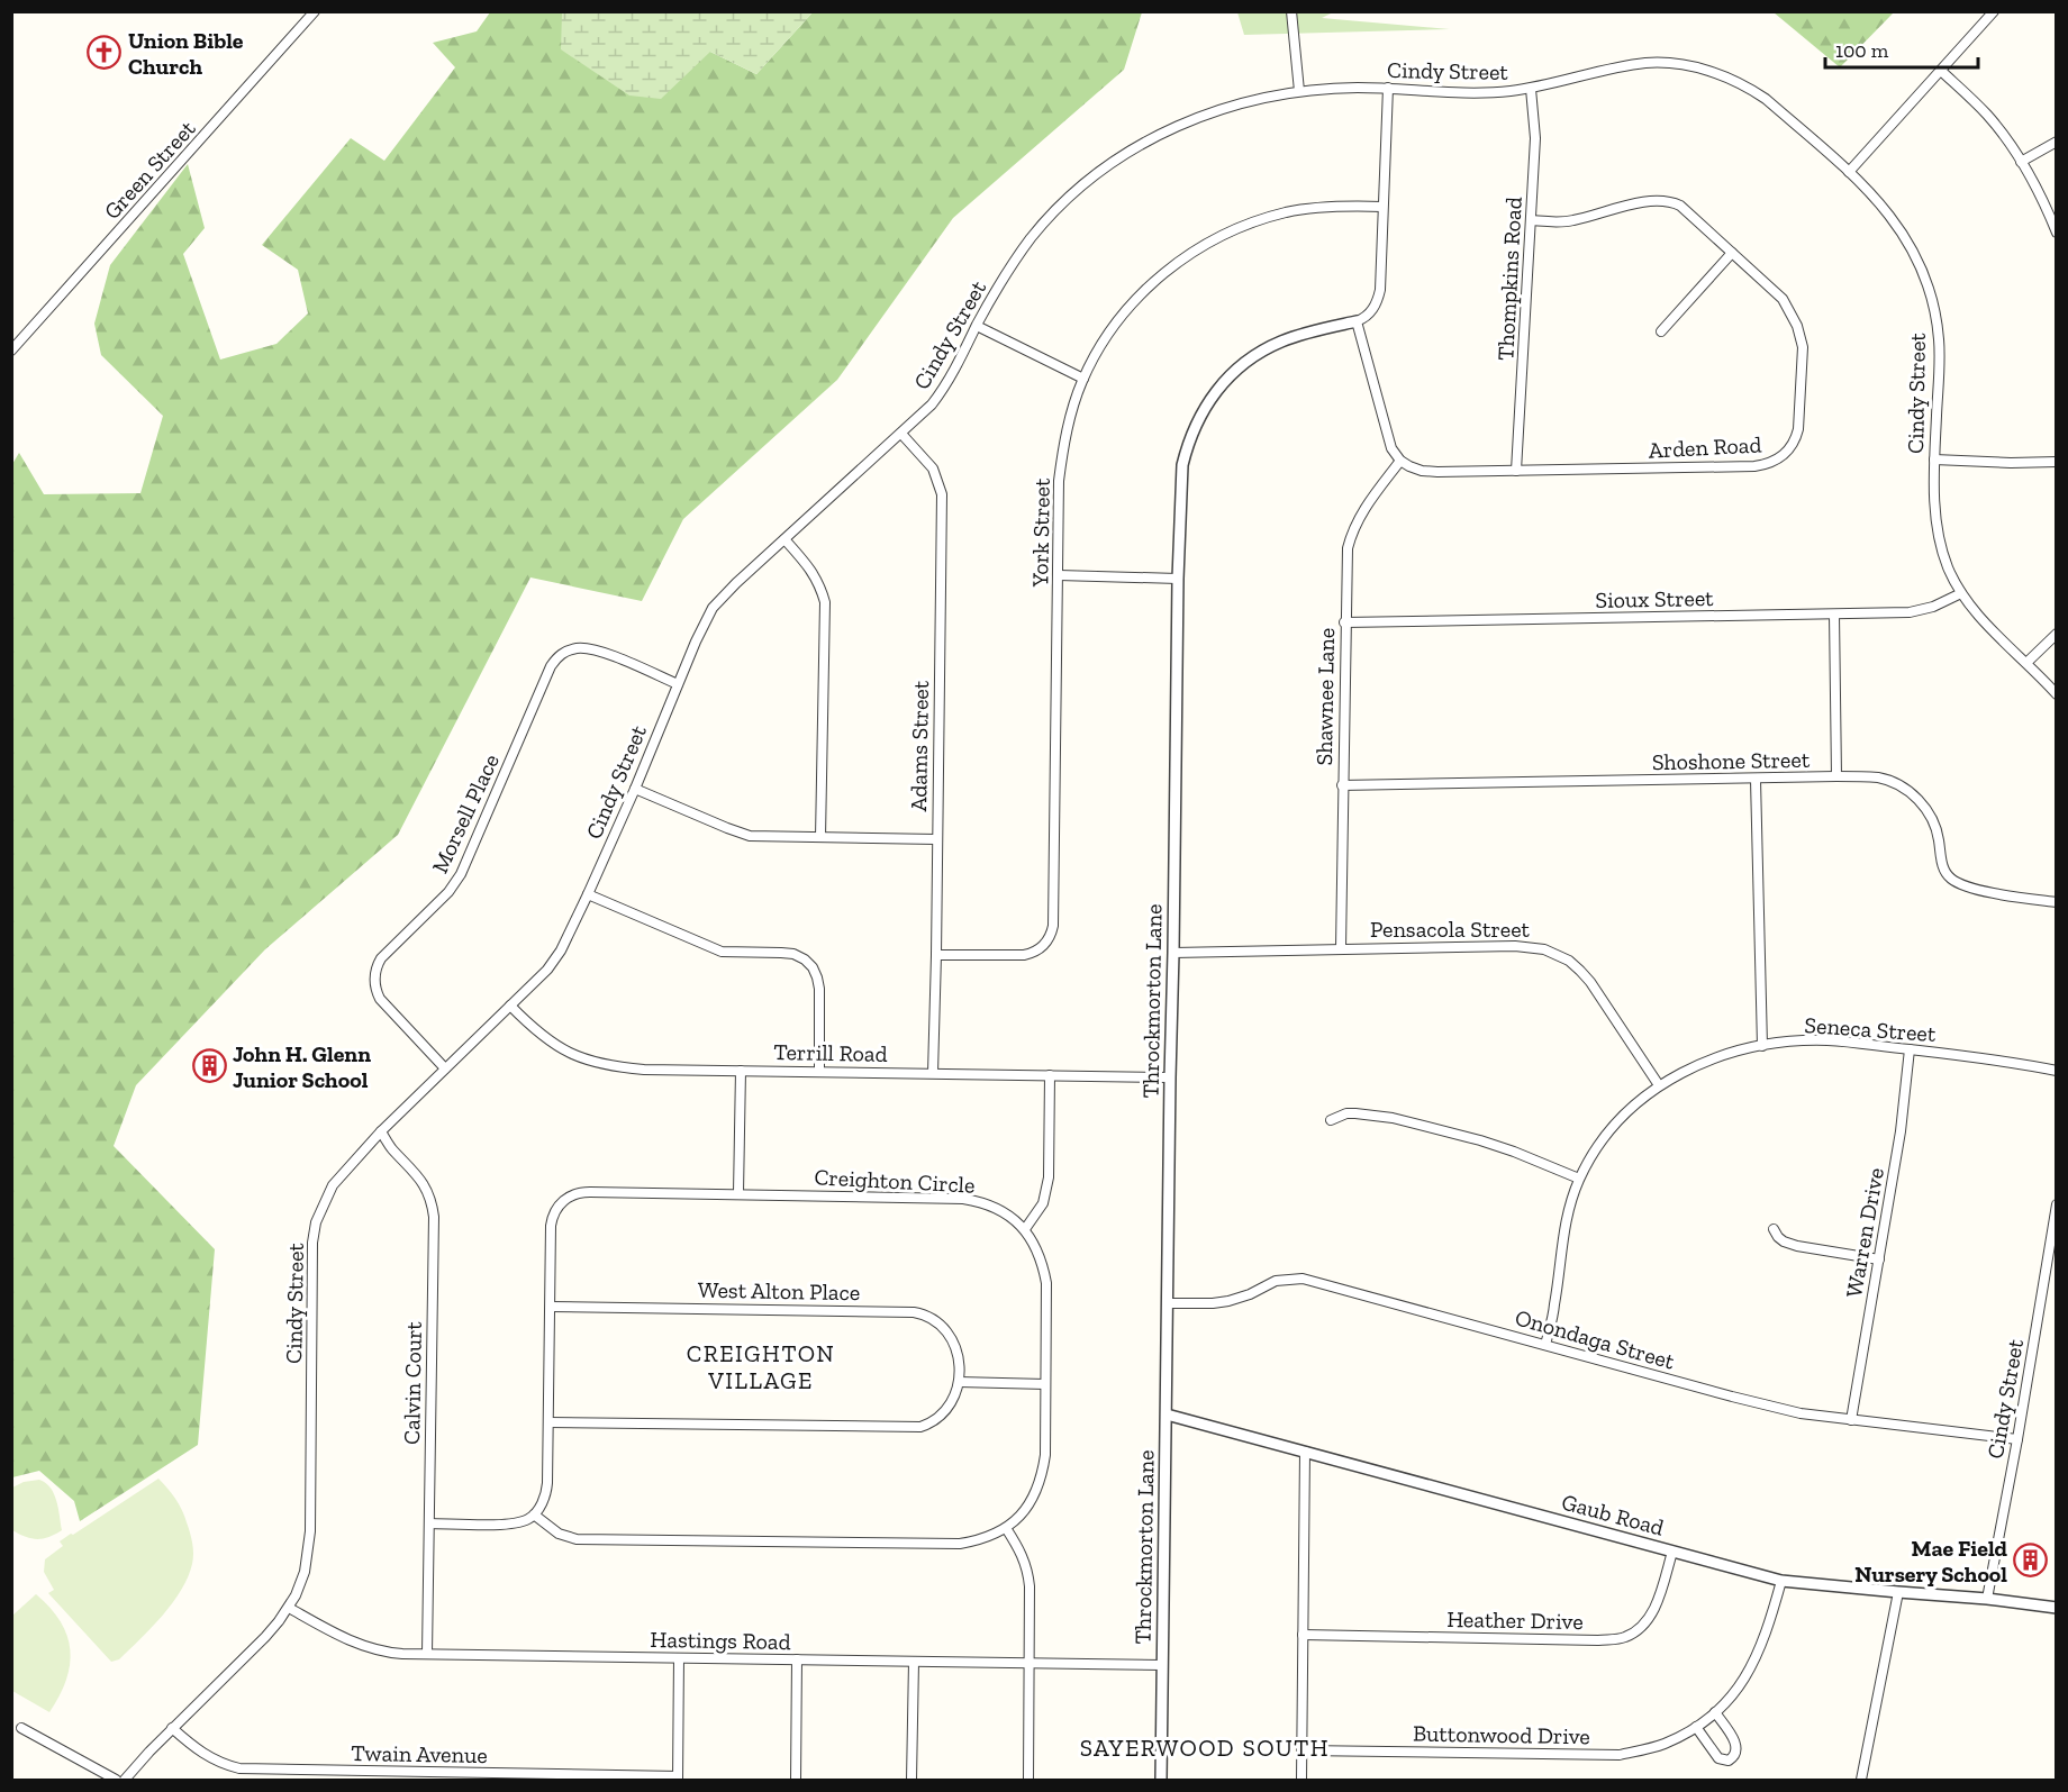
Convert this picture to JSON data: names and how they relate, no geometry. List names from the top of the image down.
{
  "streets": {
    "street": [
      "Cindy Street",
      "Green Street",
      "Thompkins Road",
      "Arden Road",
      "York Street",
      "Sioux Street",
      "Shawnee Lane",
      "Adams Street",
      "Shoshone Street",
      "Morsell Place",
      "Pensacola Street",
      "Throckmorton Lane",
      "Seneca Street",
      "Terrill Road",
      "Creighton Circle",
      "Warren Drive",
      "West Alton Place",
      "Onondaga Street",
      "Calvin Court",
      "Gaub Road",
      "Heather Drive",
      "Hastings Road",
      "Buttonwood Drive",
      "Twain Avenue"
    ]
  },
  "crossings": [
    ["Cindy Street", "Thompkins Road"],
    ["Cindy Street", "Sioux Street"],
    ["Cindy Street", "Adams Street"],
    ["Cindy Street", "Morsell Place"],
    ["Cindy Street", "Terrill Road"],
    ["Cindy Street", "Onondaga Street"],
    ["Cindy Street", "Calvin Court"],
    ["Cindy Street", "Gaub Road"],
    ["Cindy Street", "Hastings Road"],
    ["Cindy Street", "Twain Avenue"],
    ["Thompkins Road", "Arden Road"],
    ["Arden Road", "Shawnee Lane"],
    ["York Street", "Adams Street"],
    ["Sioux Street", "Shawnee Lane"],
    ["Shawnee Lane", "Shoshone Street"],
    ["Shawnee Lane", "Pensacola Street"],
    ["Adams Street", "Terrill Road"],
    ["Pensacola Street", "Throckmorton Lane"],
    ["Pensacola Street", "Seneca Street"],
    ["Throckmorton Lane", "Terrill Road"],
    ["Throckmorton Lane", "Onondaga Street"],
    ["Throckmorton Lane", "Gaub Road"],
    ["Throckmorton Lane", "Hastings Road"],
    ["Seneca Street", "Warren Drive"],
    ["Seneca Street", "Onondaga Street"],
    ["Creighton Circle", "West Alton Place"],
    ["Warren Drive", "Onondaga Street"],
    ["Calvin Court", "Hastings Road"],
    ["Gaub Road", "Heather Drive"],
    ["Gaub Road", "Buttonwood Drive"]
  ],
  "districts": ["CREIGHTON VILLAGE", "SAYERWOOD SOUTH"],
  "places": {
    "church": ["Union Bible Church"],
    "building": ["John H. Glenn Junior School", "Mae Field Nursery School"]
  },
  "scale_bar": "100 m"
}
